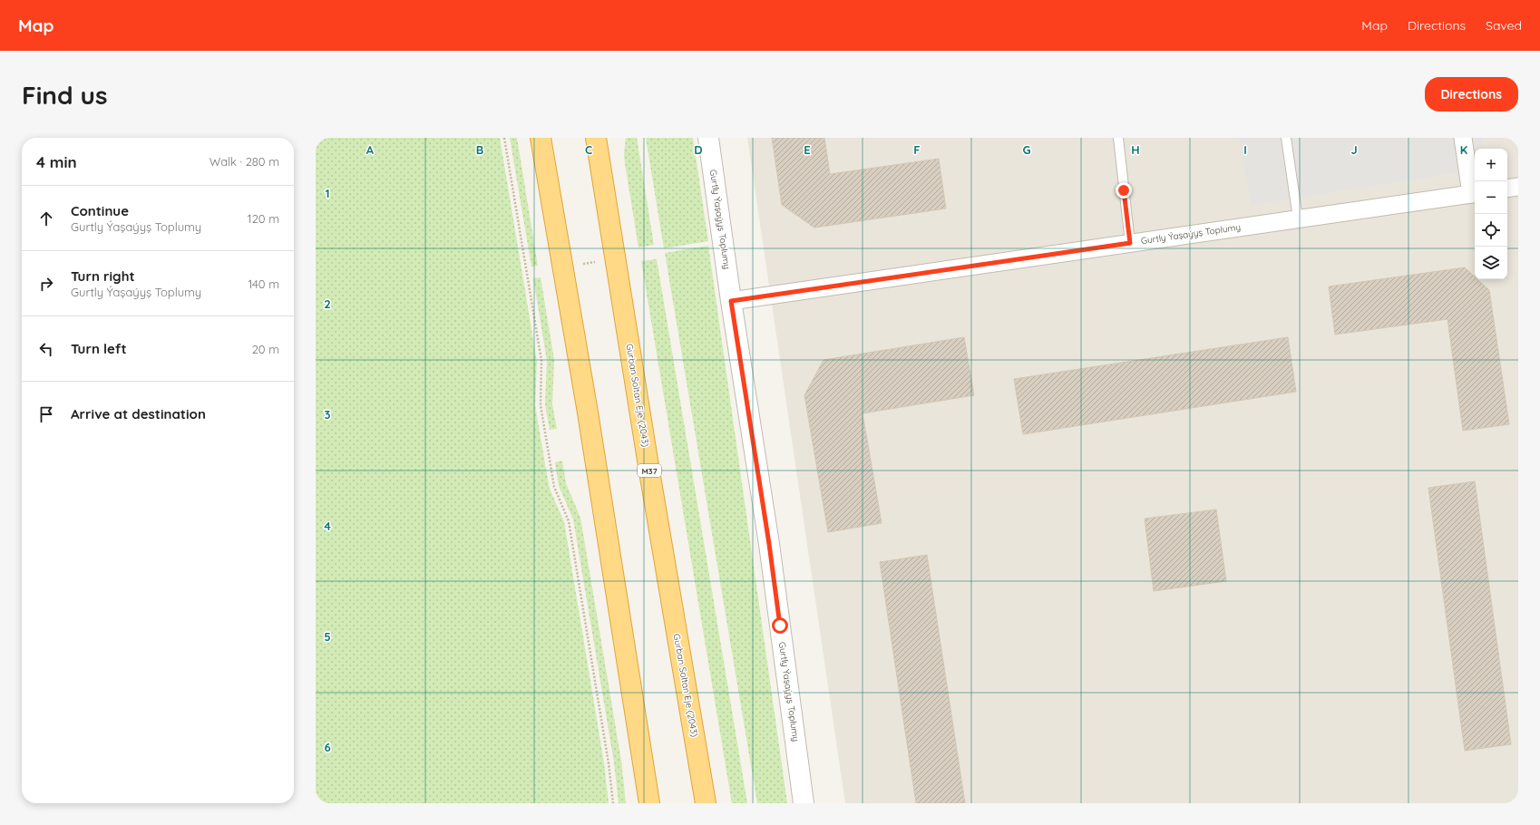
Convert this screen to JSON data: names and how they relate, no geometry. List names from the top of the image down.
{
  "streets": {
    "highway": ["Gurban Soltan Eje (2043)", "M37"],
    "street": ["Gurtly Ýaşaýyş Toplumy"]
  },
  "page": {
    "header": "Map",
    "nav": ["Map", "Directions", "Saved"],
    "buttons": "Directions",
    "title": "Find us",
    "heading": ["4 min", "Walk · 280 m"],
    "map_buttons": ["+", "−"],
    "list": [
      ["Continue", "Gurtly Ýaşaýyş Toplumy", "120 m"],
      ["Turn right", "Gurtly Ýaşaýyş Toplumy", "140 m"],
      ["Turn left", "20 m"],
      "Arrive at destination"
    ]
  },
  "grid": {
    "columns": [
      "A",
      "B",
      "C",
      "D",
      "E",
      "F",
      "G",
      "H",
      "I",
      "J",
      "K"
    ],
    "rows": [
      "1",
      "2",
      "3",
      "4",
      "5",
      "6"
    ]
  }
}
